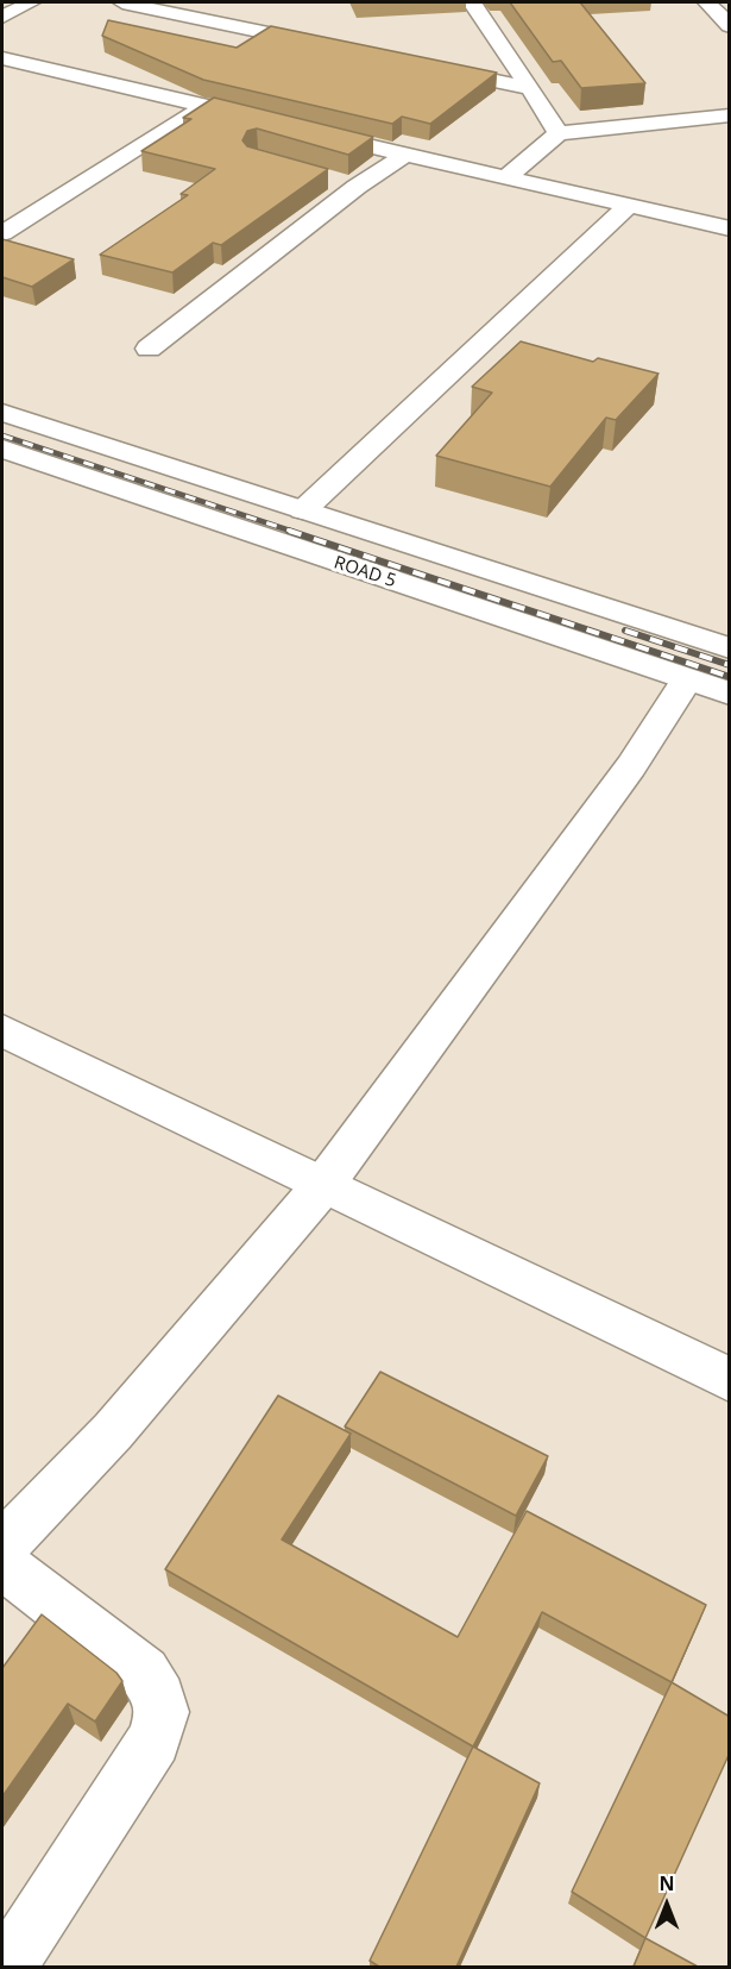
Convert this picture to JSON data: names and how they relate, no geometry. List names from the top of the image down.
{
  "streets": {
    "street": ["ROAD 5"]
  },
  "north": "top"
}
